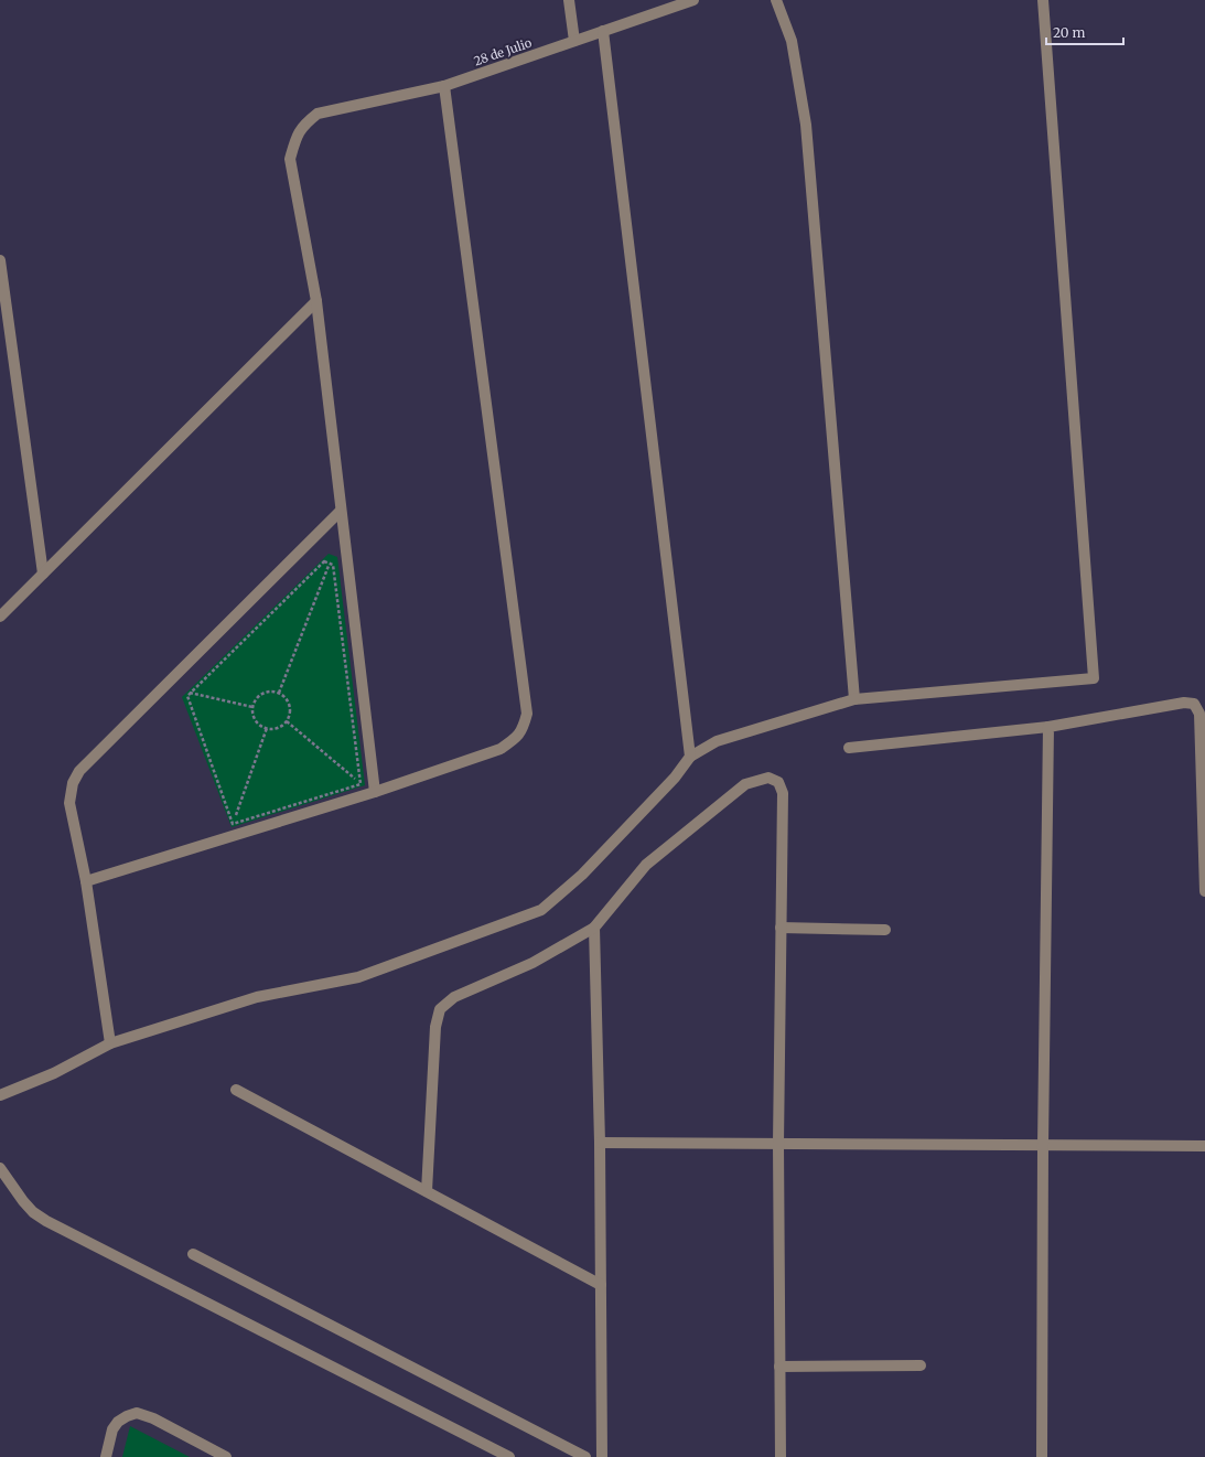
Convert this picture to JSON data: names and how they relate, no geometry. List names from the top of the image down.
{
  "streets": {
    "street": ["28 de Julio"]
  },
  "scale_bar": "20 m"
}
